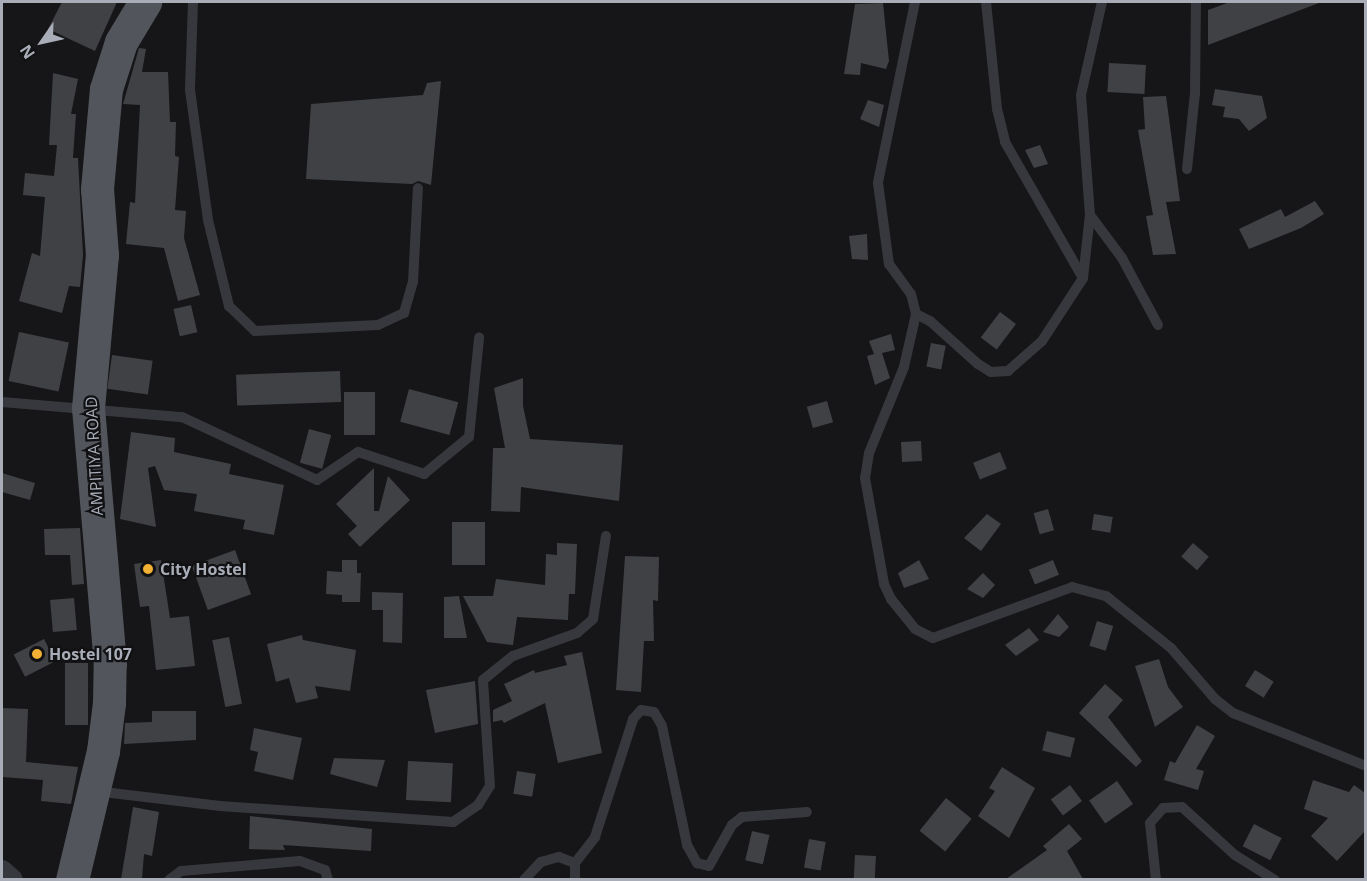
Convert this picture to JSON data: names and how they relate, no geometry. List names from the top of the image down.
{
  "streets": {
    "main road": ["AMPITIYA ROAD"]
  },
  "places": ["City Hostel", "Hostel 107"],
  "north": "bottom left"
}
